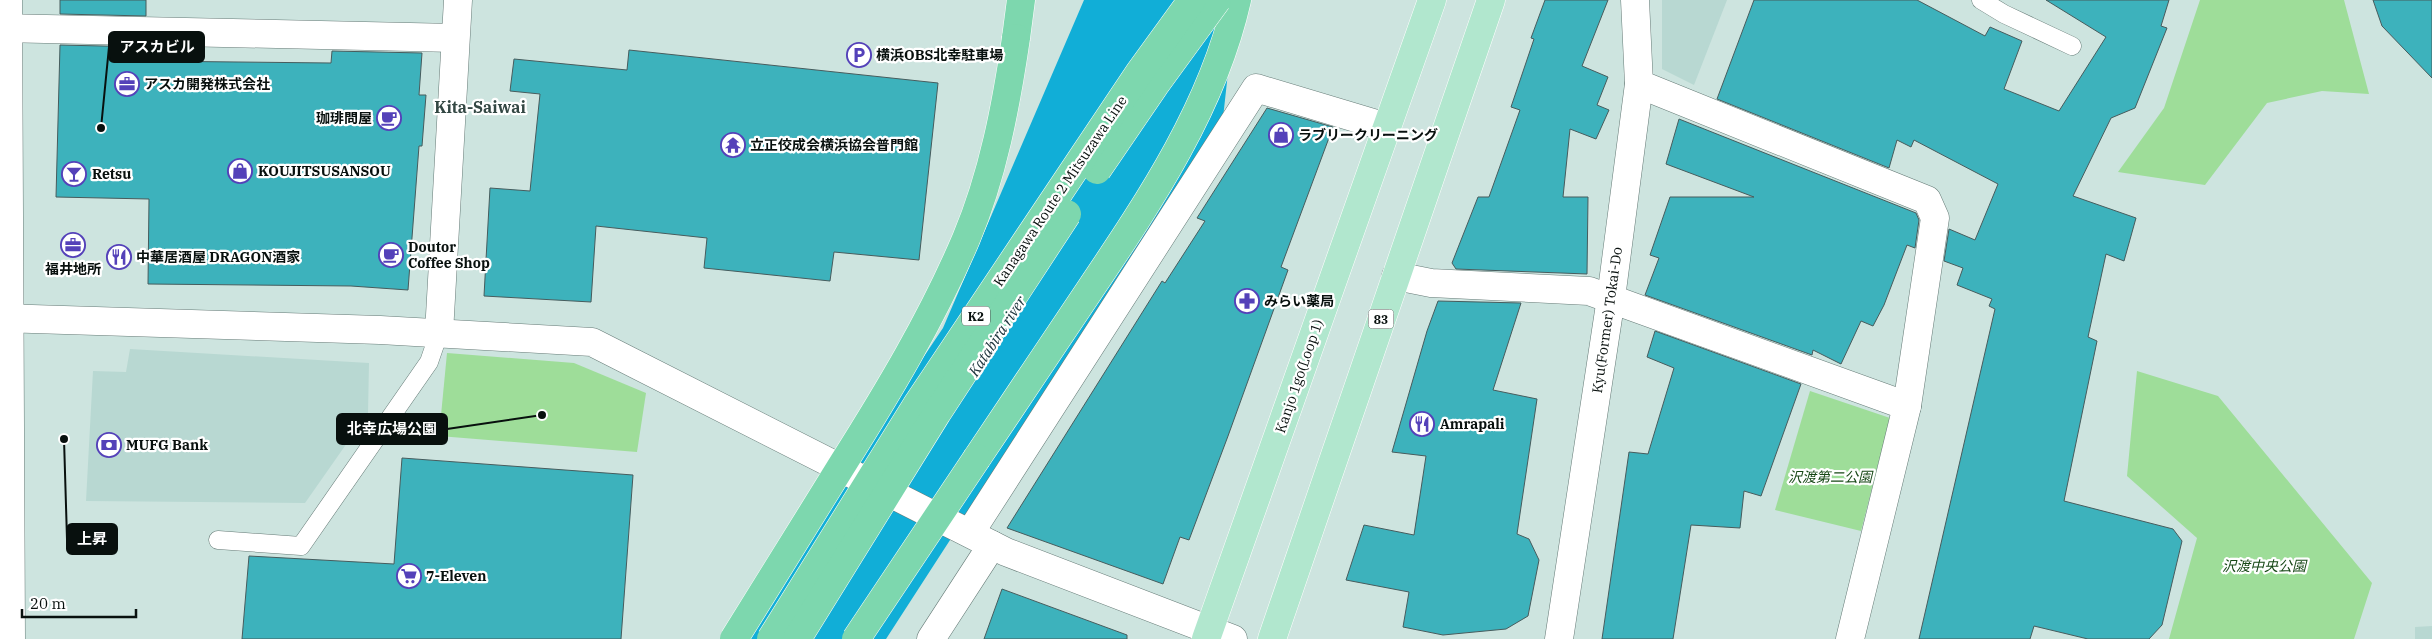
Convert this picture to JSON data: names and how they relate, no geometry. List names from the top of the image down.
{
  "streets": {
    "highway": ["Kanagawa Route 2 Mitsuzawa Line", "K2"],
    "main road": ["83", "Kanjo 1go(Loop 1)"],
    "street": ["Kyu(Former) Tokai-Do"]
  },
  "districts": ["Kita-Saiwai"],
  "water": ["Katabira river"],
  "parks": ["沢渡第二公園", "沢渡中央公園"],
  "places": {
    "parking": ["横浜OBS北幸駐車場"],
    "office": ["アスカ開発株式会社", "福井地所"],
    "cafe": ["珈琲問屋", "Doutor Coffee Shop"],
    "other": ["アスカビル", "北幸広場公園", "上昇"],
    "shop": ["ラブリークリーニング", "KOUJITSUSANSOU"],
    "temple": ["立正佼成会横浜協会普門館"],
    "bar": ["Retsu"],
    "restaurant": ["中華居酒屋 DRAGON酒家", "Amrapali"],
    "pharmacy": ["みらい薬局"],
    "bank": ["MUFG Bank"],
    "supermarket": ["7-Eleven"]
  },
  "scale_bar": "20 m"
}
